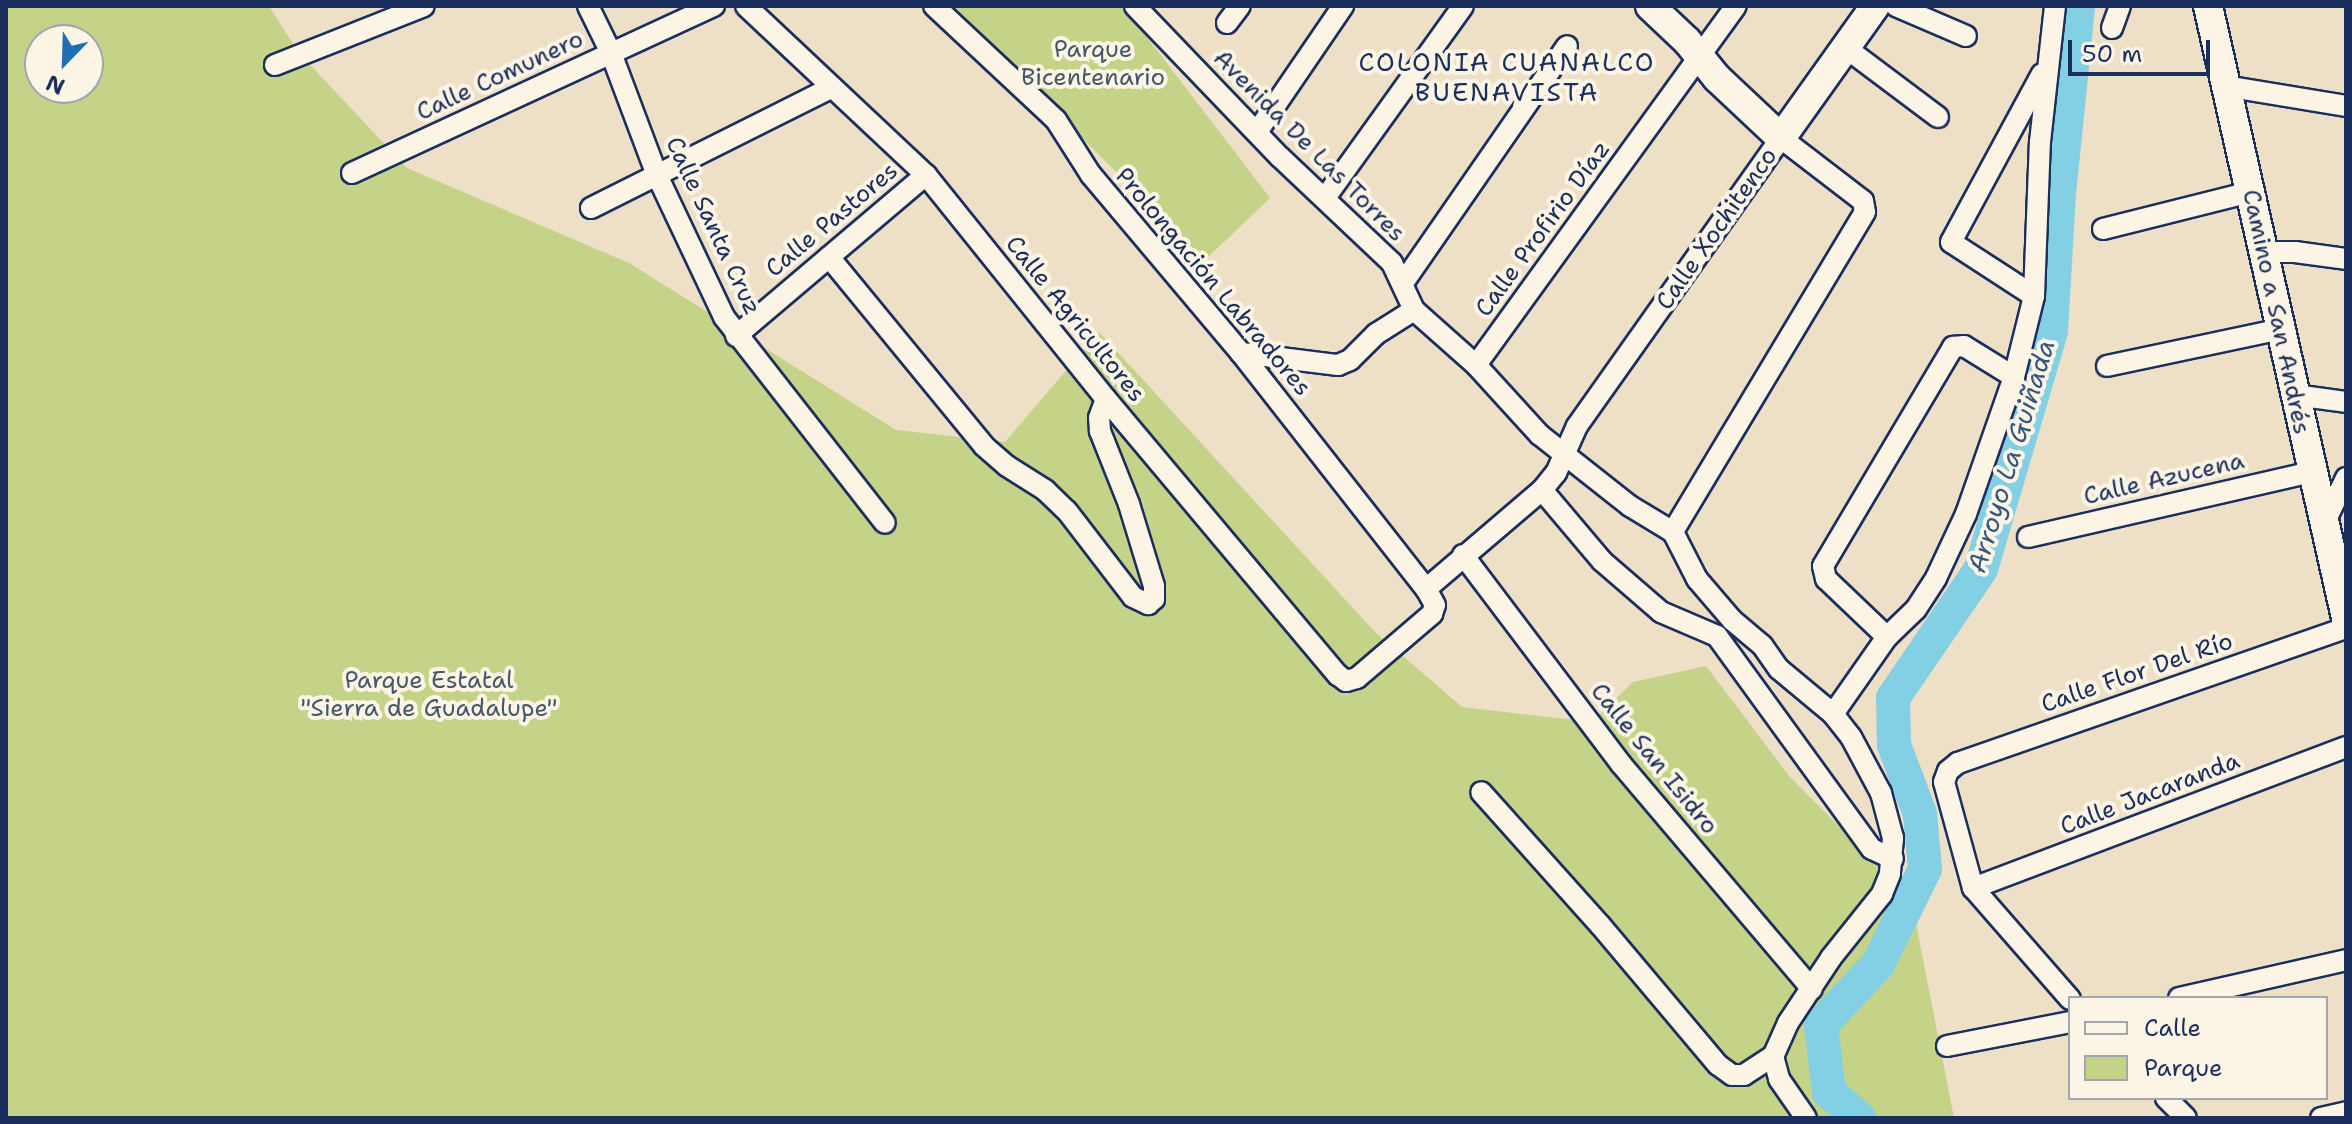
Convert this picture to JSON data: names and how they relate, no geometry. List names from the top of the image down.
{
  "streets": {
    "street": [
      "Calle Comunero",
      "Avenida De Las Torres",
      "Calle Pastores",
      "Calle Santa Cruz",
      "Calle Profirio Díaz",
      "Calle Xochitenco",
      "Prolongación Labradores",
      "Camino a San Andrés",
      "Calle Agricultores",
      "Calle Azucena",
      "Calle Flor Del Río",
      "Calle San Isidro",
      "Calle Jacaranda"
    ]
  },
  "crossings": [
    ["Calle Comunero", "Calle Santa Cruz"],
    ["Avenida De Las Torres", "Calle Profirio Díaz"],
    ["Avenida De Las Torres", "Calle Xochitenco"],
    ["Calle Pastores", "Calle Santa Cruz"],
    ["Calle Pastores", "Calle Agricultores"],
    ["Calle Xochitenco", "Prolongación Labradores"],
    ["Calle Xochitenco", "Calle Agricultores"],
    ["Calle Xochitenco", "Calle San Isidro"],
    ["Camino a San Andrés", "Calle Azucena"],
    ["Calle Flor Del Río", "Calle Jacaranda"]
  ],
  "districts": ["COLONIA CUANALCO BUENAVISTA"],
  "water": ["Arroyo La Guiñada"],
  "parks": ["Parque Bicentenario", "Parque Estatal \"Sierra de Guadalupe\""],
  "legend": ["Calle", "Parque"],
  "scale_bar": "50 m",
  "north": "bottom left"
}
